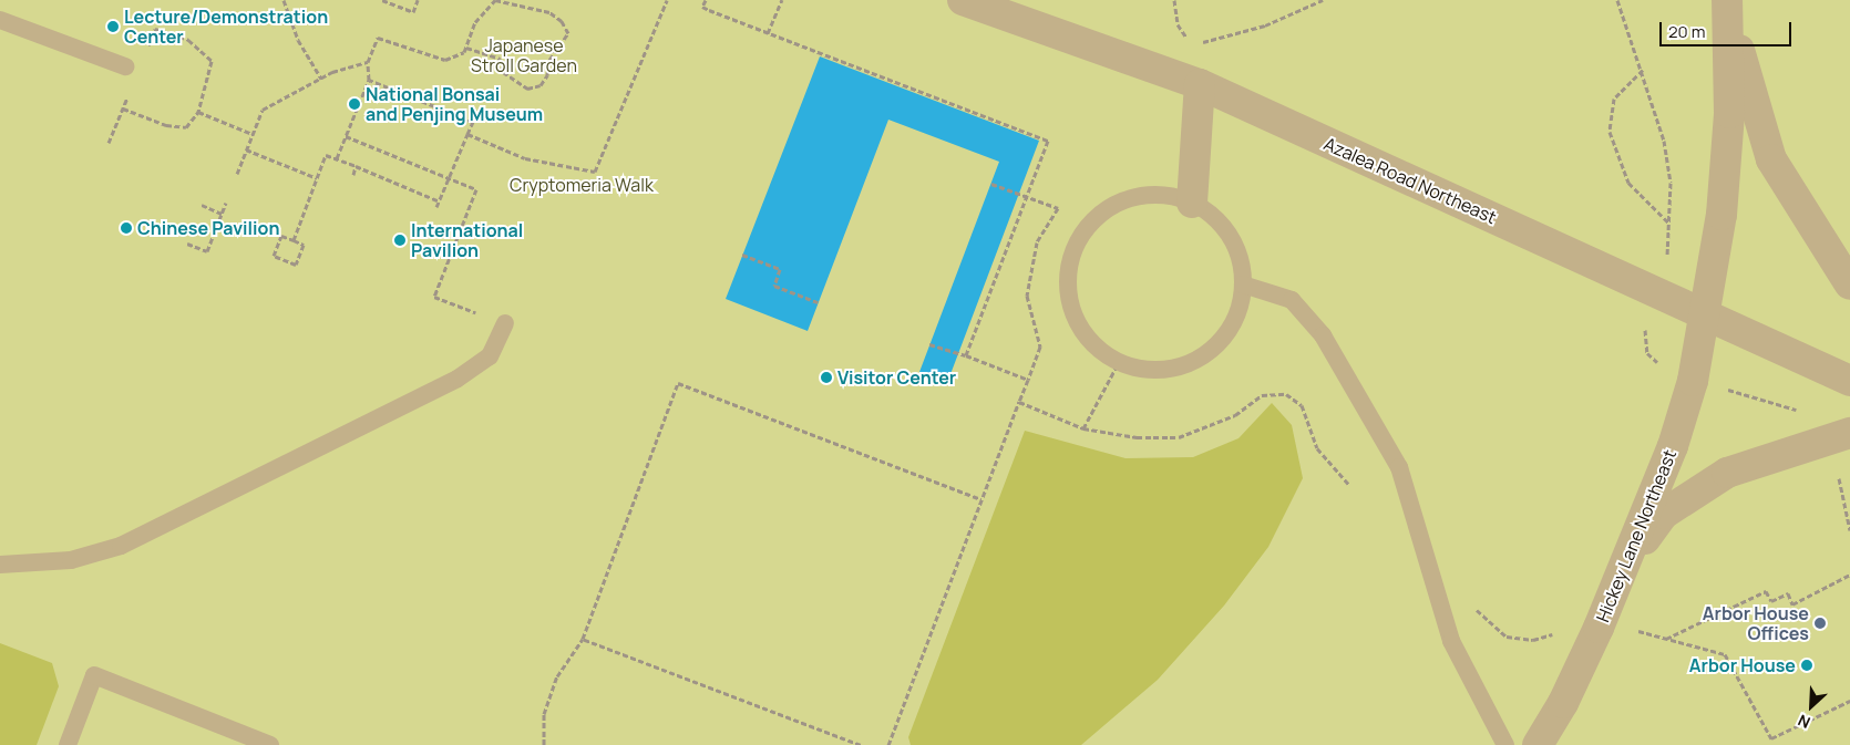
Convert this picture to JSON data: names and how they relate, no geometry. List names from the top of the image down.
{
  "streets": {
    "street": ["Azalea Road Northeast", "Hickey Lane Northeast"]
  },
  "crossings": [
    ["Azalea Road Northeast", "Hickey Lane Northeast"]
  ],
  "parks": ["Japanese Stroll Garden", "Cryptomeria Walk"],
  "places": [
    "Lecture/Demonstration Center",
    "National Bonsai and Penjing Museum",
    "Chinese Pavilion",
    "International Pavilion",
    "Visitor Center",
    "Arbor House Offices",
    "Arbor House"
  ],
  "scale_bar": "20 m",
  "north": "bottom left"
}
